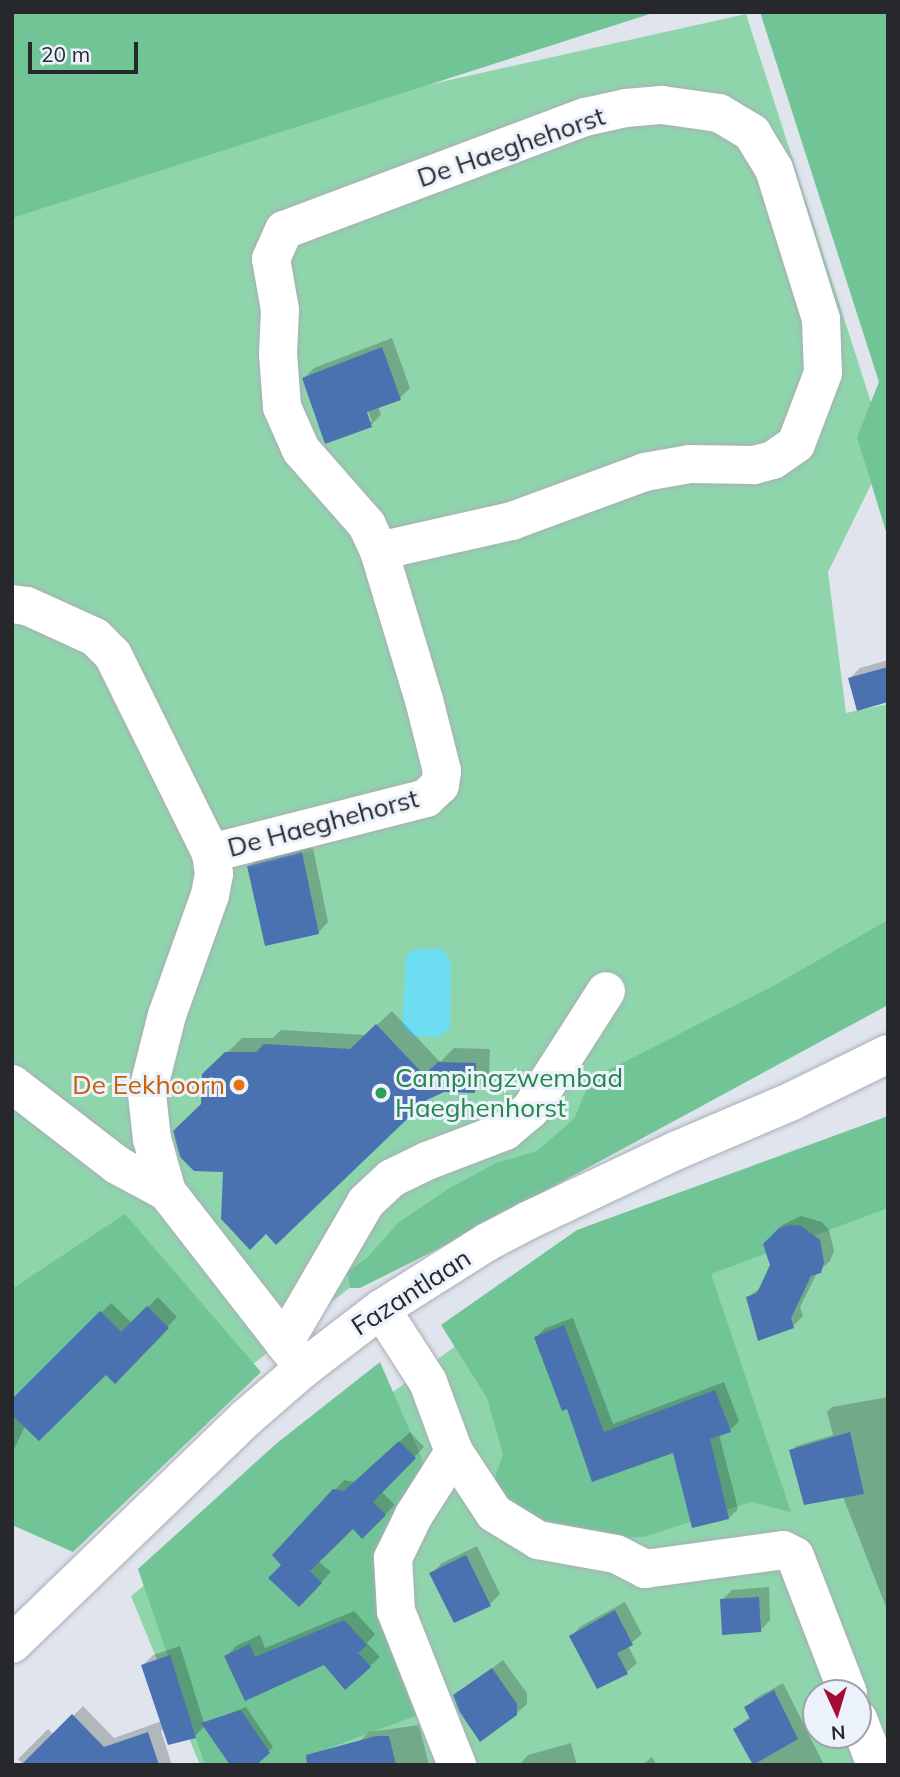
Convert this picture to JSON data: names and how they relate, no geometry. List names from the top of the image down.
{
  "streets": {
    "street": ["De Haeghehorst", "Fazantlaan"]
  },
  "crossings": [
    ["De Haeghehorst", "Fazantlaan"]
  ],
  "places": ["De Eekhoorn", "Campingzwembad Haeghenhorst"],
  "scale_bar": "20 m",
  "north": "bottom"
}
